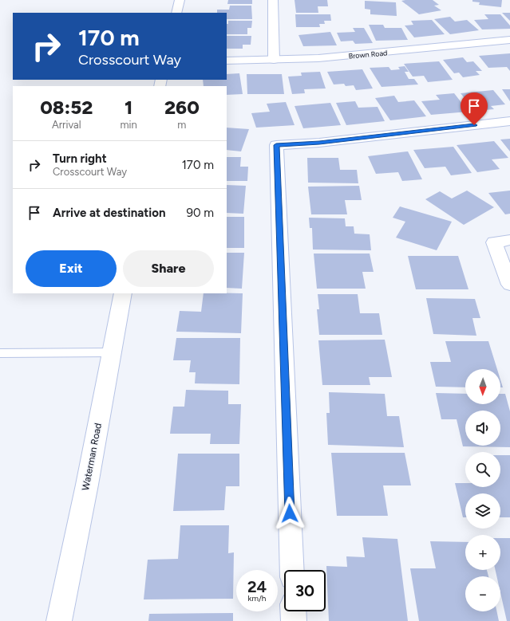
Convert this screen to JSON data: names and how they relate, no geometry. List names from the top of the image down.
{
  "streets": {
    "street": ["Brown Road", "Waterman Road"]
  },
  "north": "bottom",
  "page": {
    "turn": ["170 m", "Crosscourt Way"],
    "eta": [
      "08:52",
      "Arrival",
      "1",
      "min",
      "260",
      "m"
    ],
    "list": [
      {
        "name": "Turn right",
        "note": "Crosscourt Way",
        "value": "170 m"
      },
      {
        "name": "Arrive at destination",
        "value": "90 m"
      }
    ],
    "buttons": ["Exit", "Share"],
    "map_buttons": ["+", "−"],
    "speed": "24 km/h",
    "limit": "30"
  }
}
